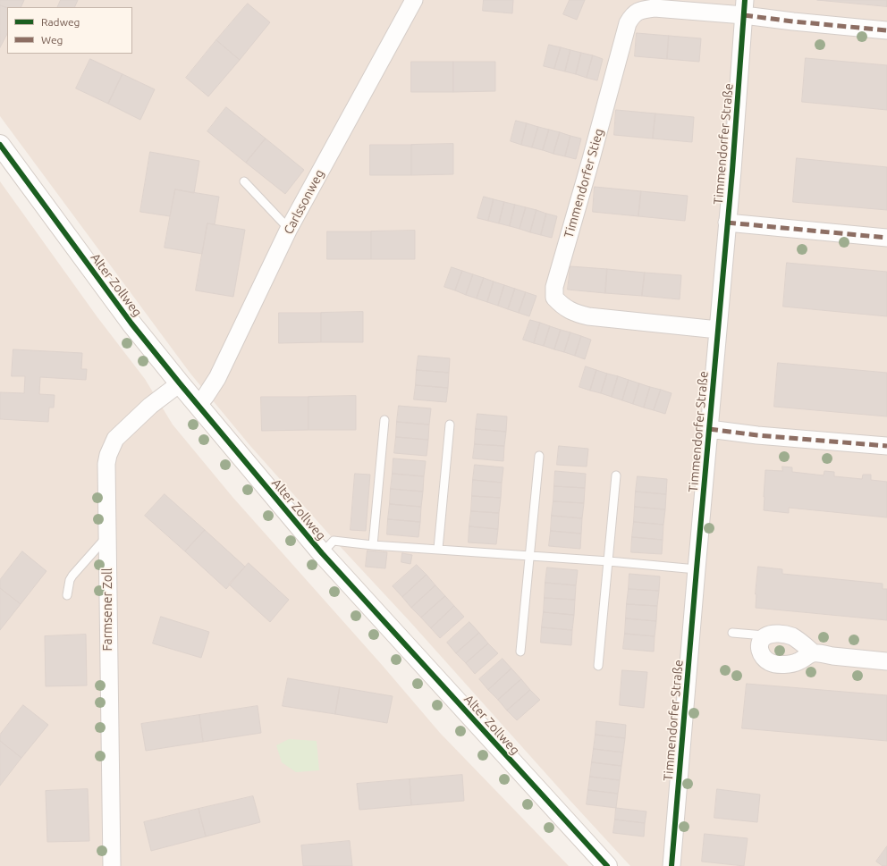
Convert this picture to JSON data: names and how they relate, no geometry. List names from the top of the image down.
{
  "streets": {
    "street": [
      "Timmendorfer Straße",
      "Timmendorfer Stieg",
      "Carlssonweg",
      "Alter Zollweg",
      "Farmsener Zoll"
    ]
  },
  "crossings": [
    ["Timmendorfer Straße", "Timmendorfer Stieg"],
    ["Carlssonweg", "Alter Zollweg"],
    ["Alter Zollweg", "Farmsener Zoll"]
  ],
  "legend": ["Radweg", "Weg"]
}
